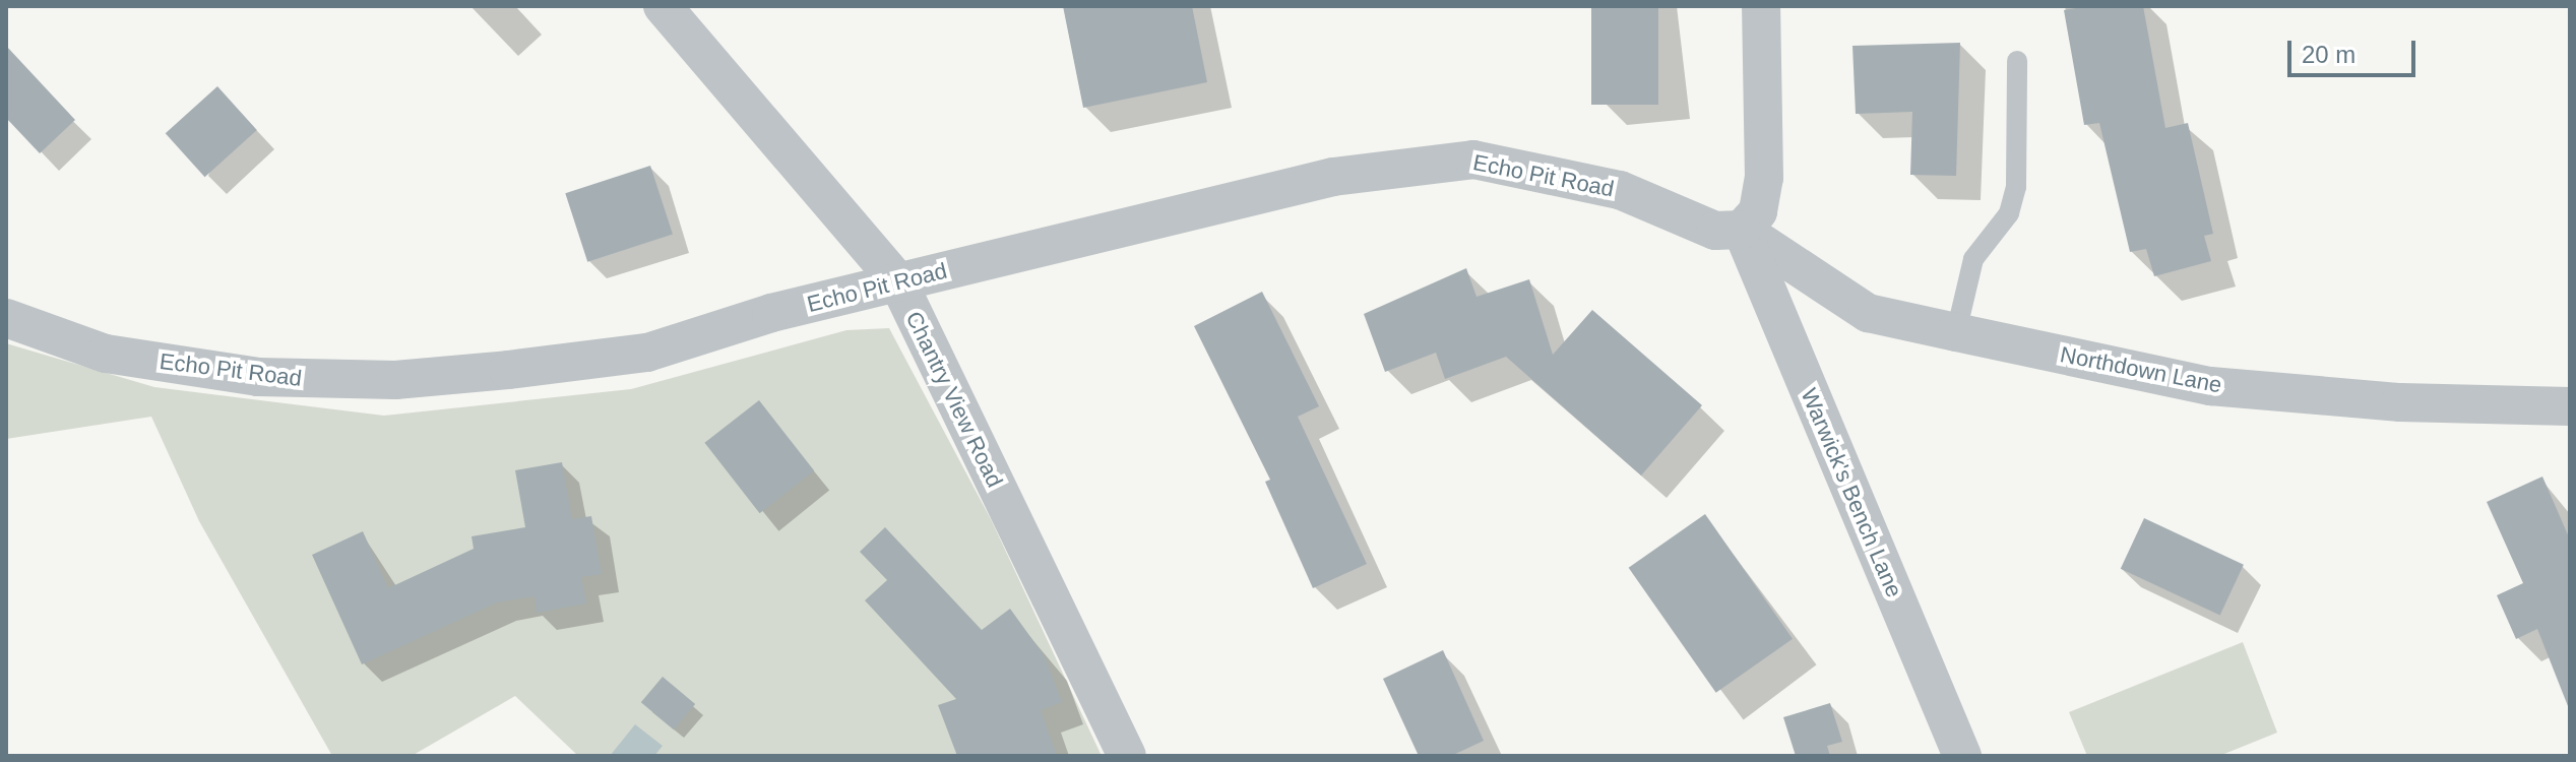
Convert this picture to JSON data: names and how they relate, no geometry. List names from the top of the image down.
{
  "streets": {
    "street": [
      "Echo Pit Road",
      "Northdown Lane",
      "Chantry View Road",
      "Warwick's Bench Lane"
    ]
  },
  "crossings": [
    ["Echo Pit Road", "Northdown Lane"],
    ["Echo Pit Road", "Chantry View Road"],
    ["Echo Pit Road", "Warwick's Bench Lane"],
    ["Northdown Lane", "Warwick's Bench Lane"]
  ],
  "scale_bar": "20 m"
}
